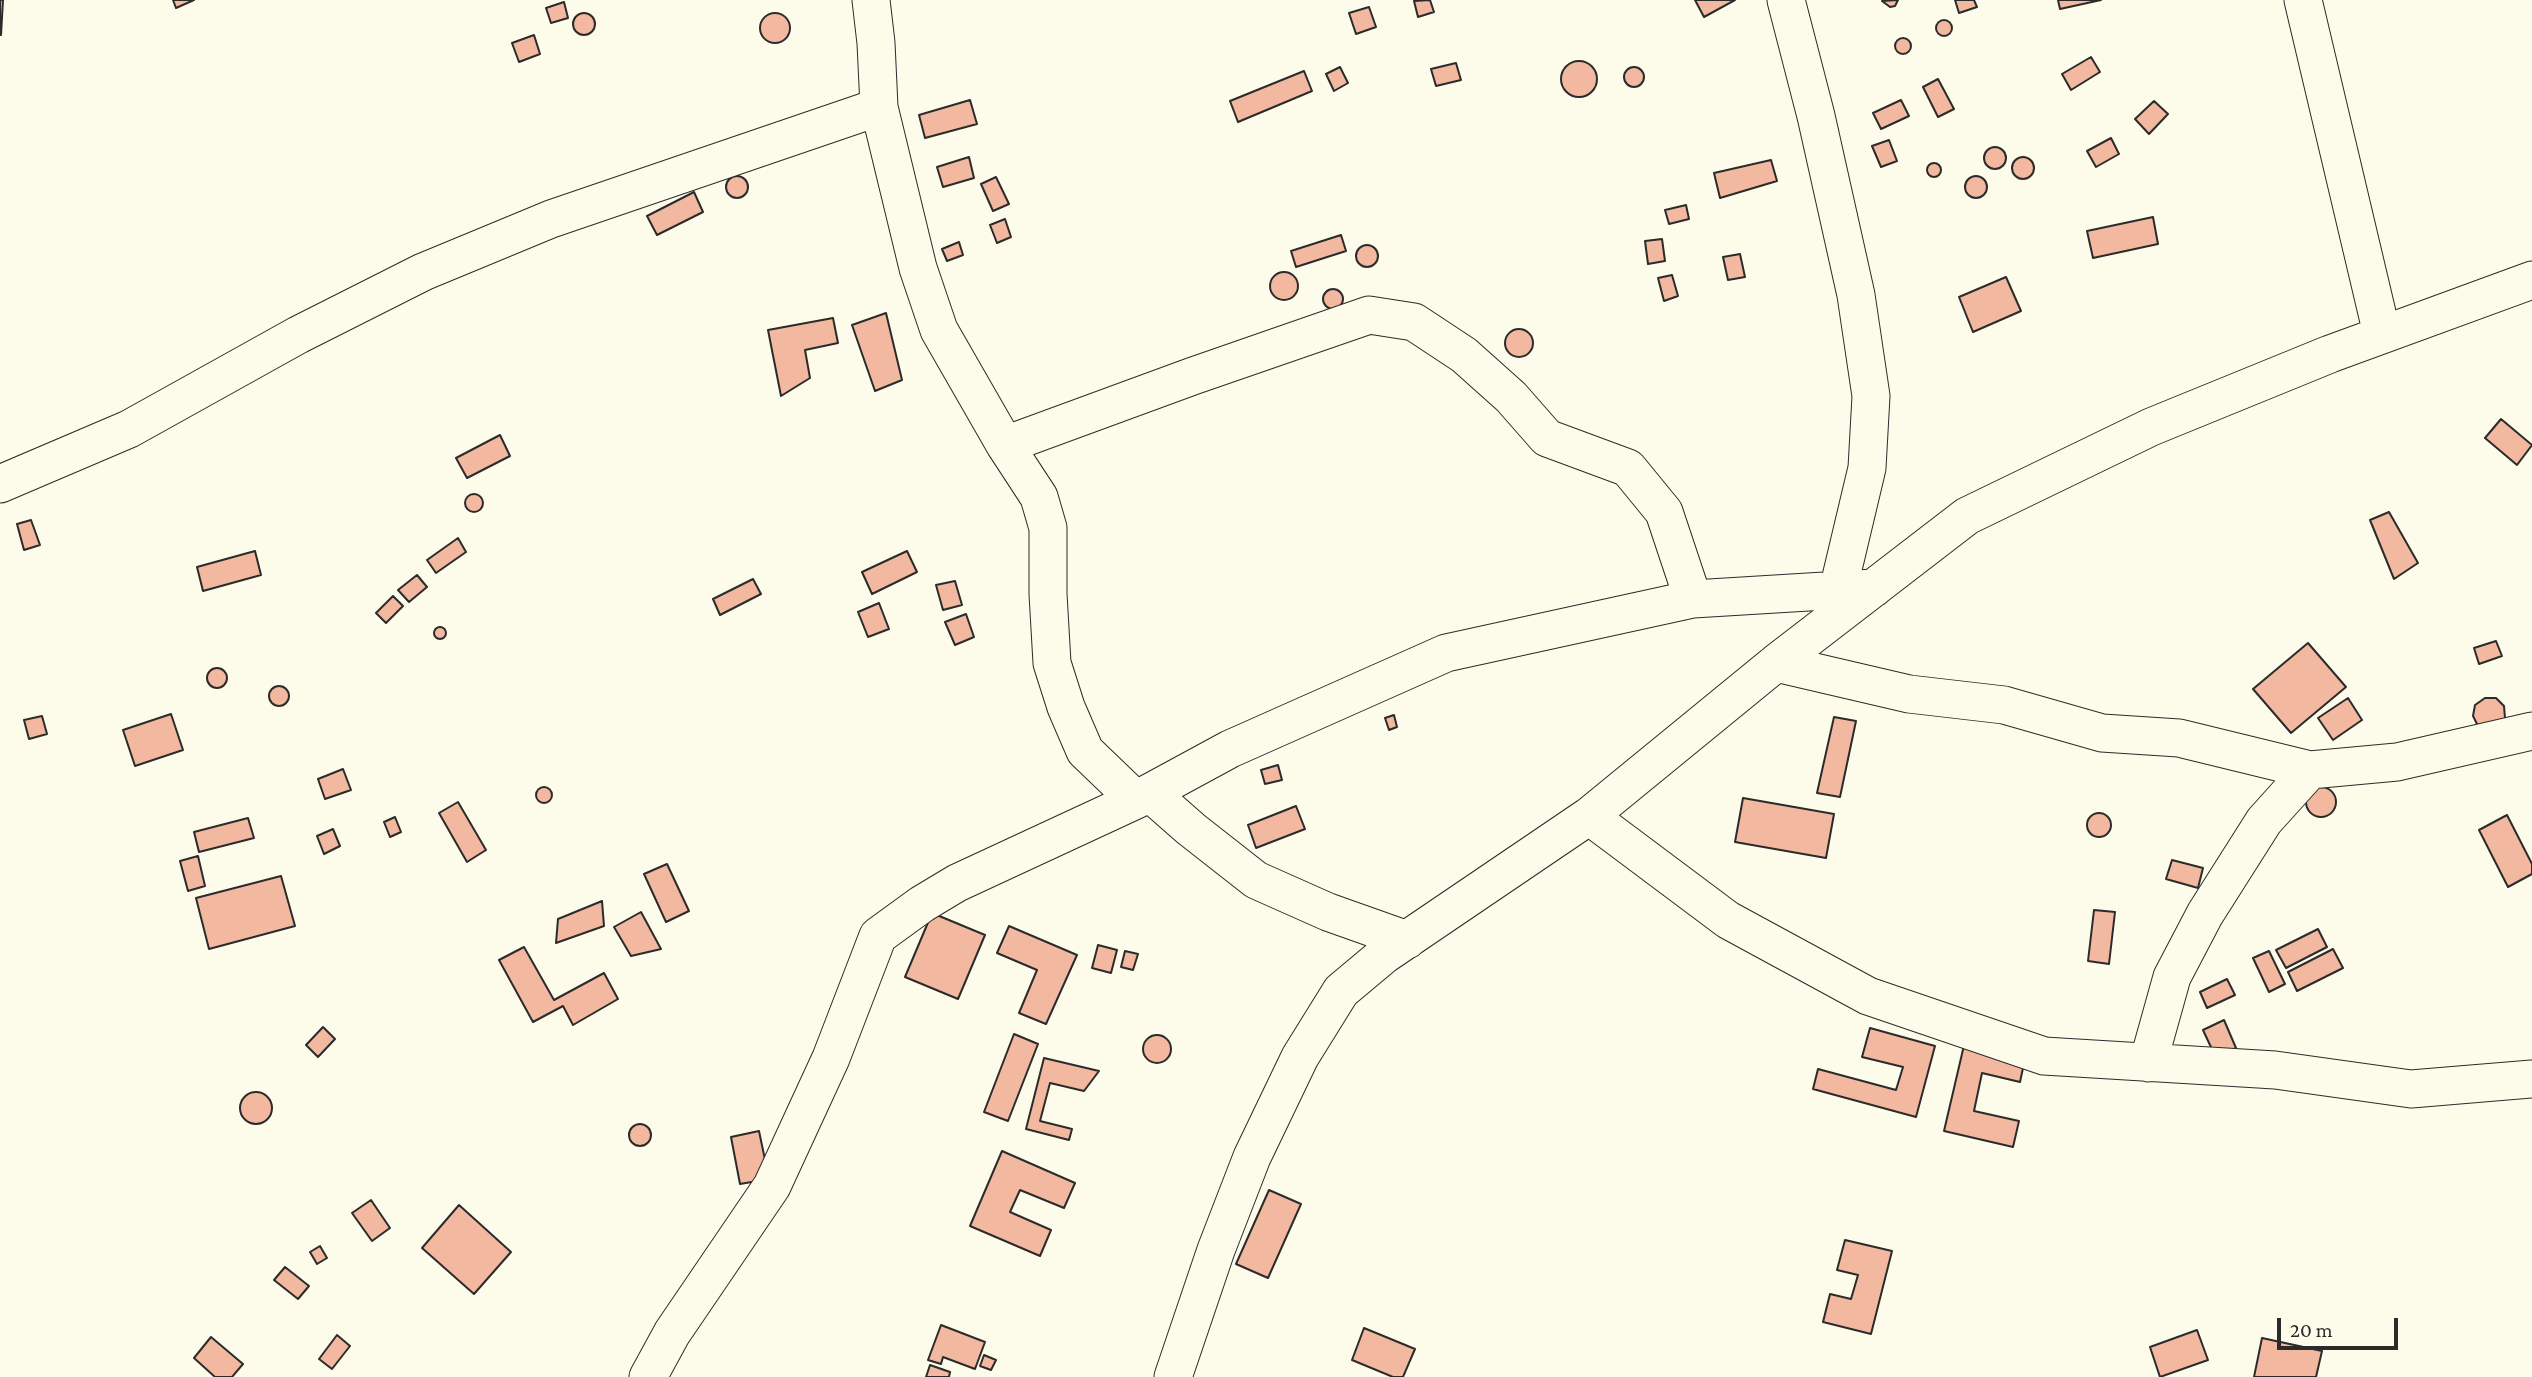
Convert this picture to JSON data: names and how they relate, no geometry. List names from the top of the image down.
{
  "scale_bar": "20 m"
}
